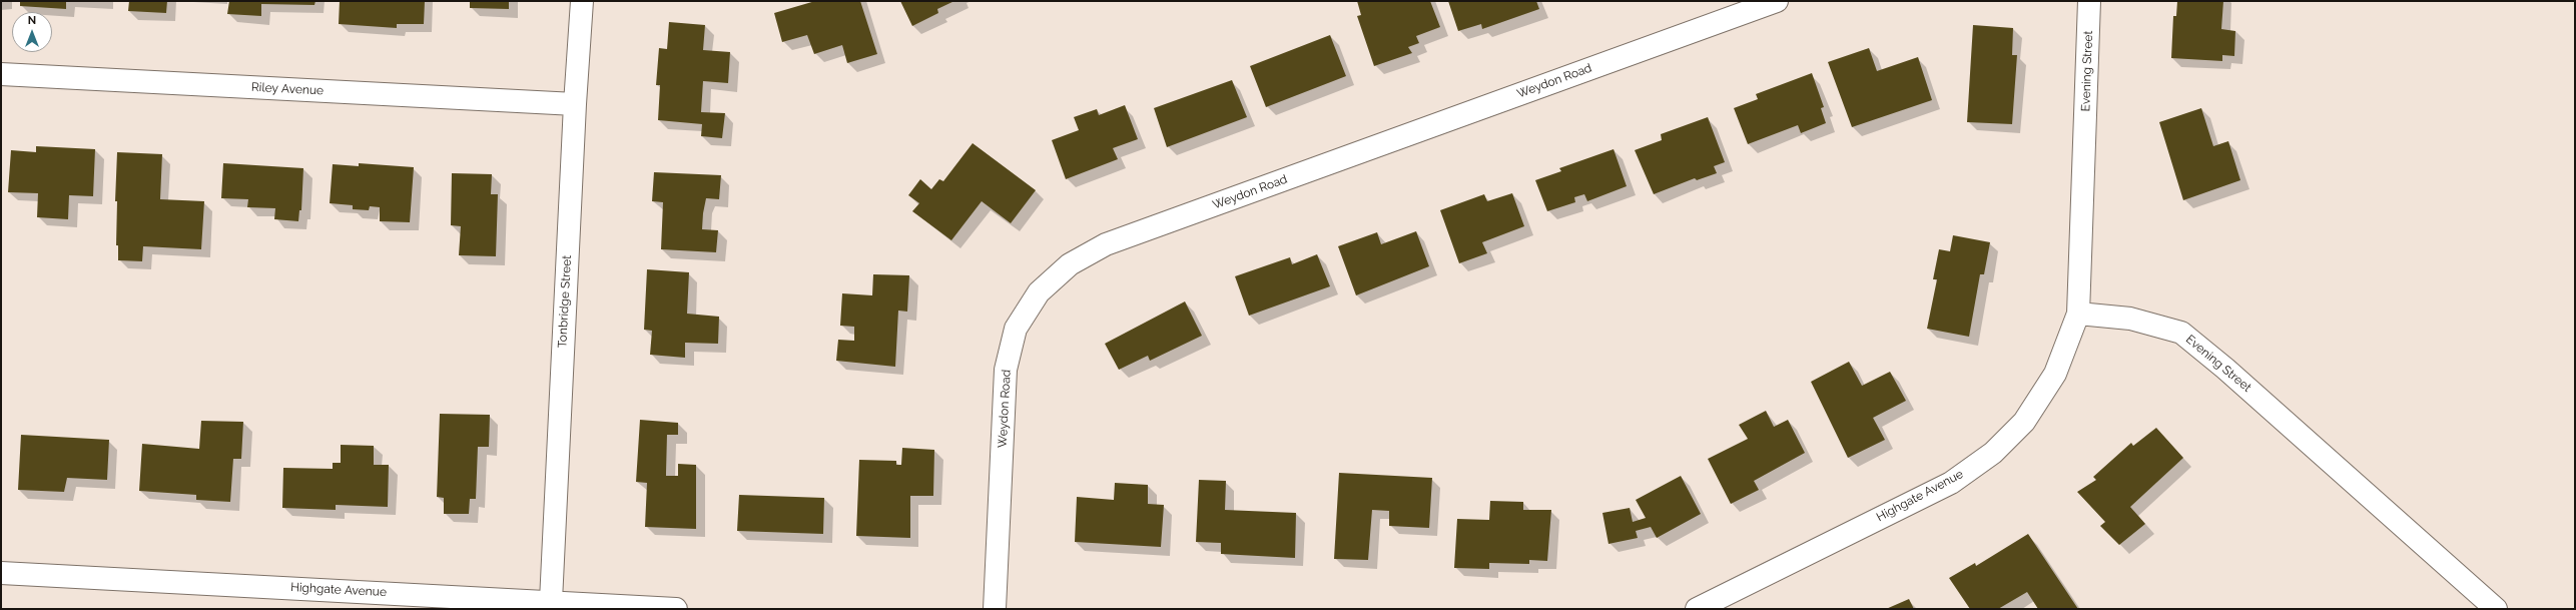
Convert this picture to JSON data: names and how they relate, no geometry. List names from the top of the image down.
{
  "streets": {
    "street": [
      "Evening Street",
      "Weydon Road",
      "Riley Avenue",
      "Tonbridge Street",
      "Highgate Avenue"
    ]
  },
  "crossings": [
    ["Evening Street", "Highgate Avenue"],
    ["Riley Avenue", "Tonbridge Street"],
    ["Tonbridge Street", "Highgate Avenue"]
  ],
  "north": "top"
}
